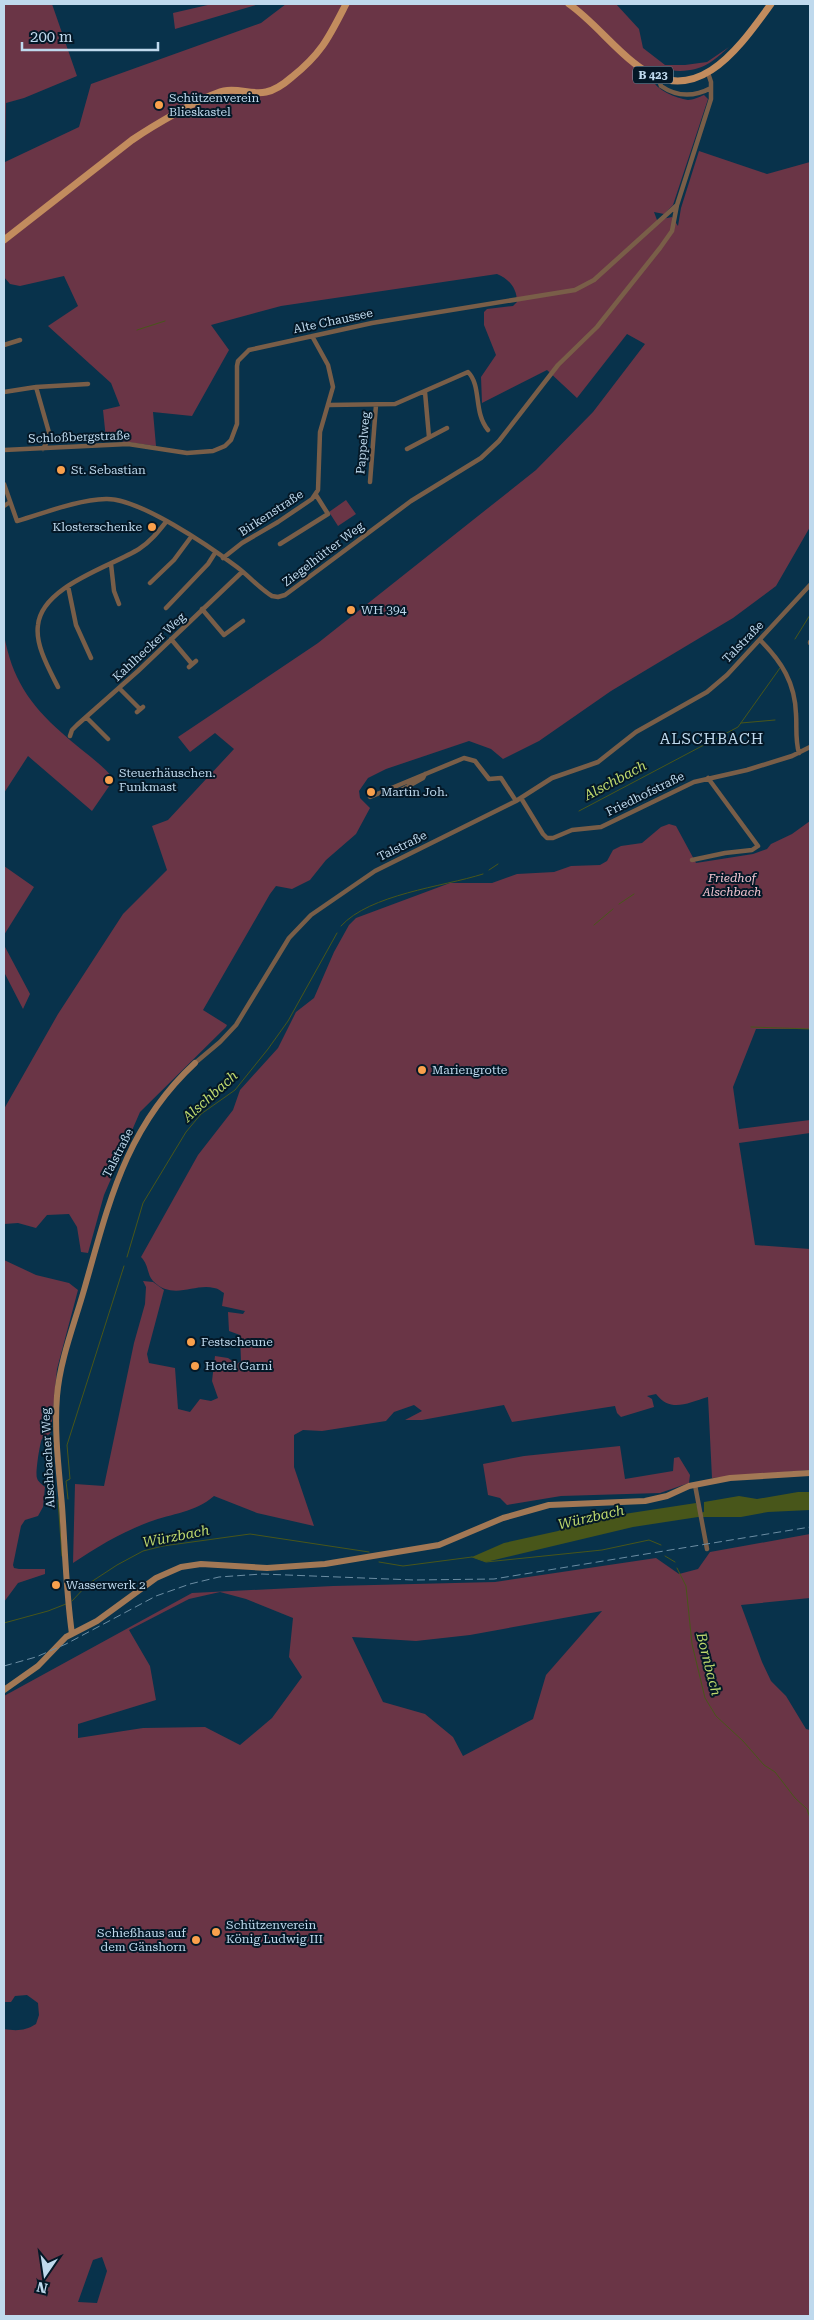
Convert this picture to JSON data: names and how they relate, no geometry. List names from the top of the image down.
{
  "streets": {
    "main road": ["B 423", "Talstraße", "Alschbacher Weg"],
    "street": [
      "Alte Chaussee",
      "Schloßbergstraße",
      "Pappelweg",
      "Birkenstraße",
      "Ziegelhütter Weg",
      "Kahlhecker Weg",
      "Friedhofstraße"
    ]
  },
  "crossings": [
    ["Alte Chaussee", "Schloßbergstraße"],
    ["Alte Chaussee", "Birkenstraße"],
    ["Alte Chaussee", "Ziegelhütter Weg"],
    ["Birkenstraße", "Ziegelhütter Weg"],
    ["Ziegelhütter Weg", "Kahlhecker Weg"],
    ["Talstraße", "Friedhofstraße"],
    ["Talstraße", "Alschbacher Weg"]
  ],
  "districts": ["ALSCHBACH"],
  "water": ["Alschbach", "Würzbach", "Bornbach"],
  "parks": ["Friedhof Alschbach"],
  "places": [
    "Schützenverein Blieskastel",
    "St. Sebastian",
    "Klosterschenke",
    "WH 394",
    "Steuerhäuschen. Funkmast",
    "Martin Joh.",
    "Mariengrotte",
    "Festscheune",
    "Hotel Garni",
    "Wasserwerk 2",
    "Schützenverein König Ludwig III",
    "Schießhaus auf dem Gänshorn"
  ],
  "scale_bar": "200 m",
  "north": "bottom"
}
